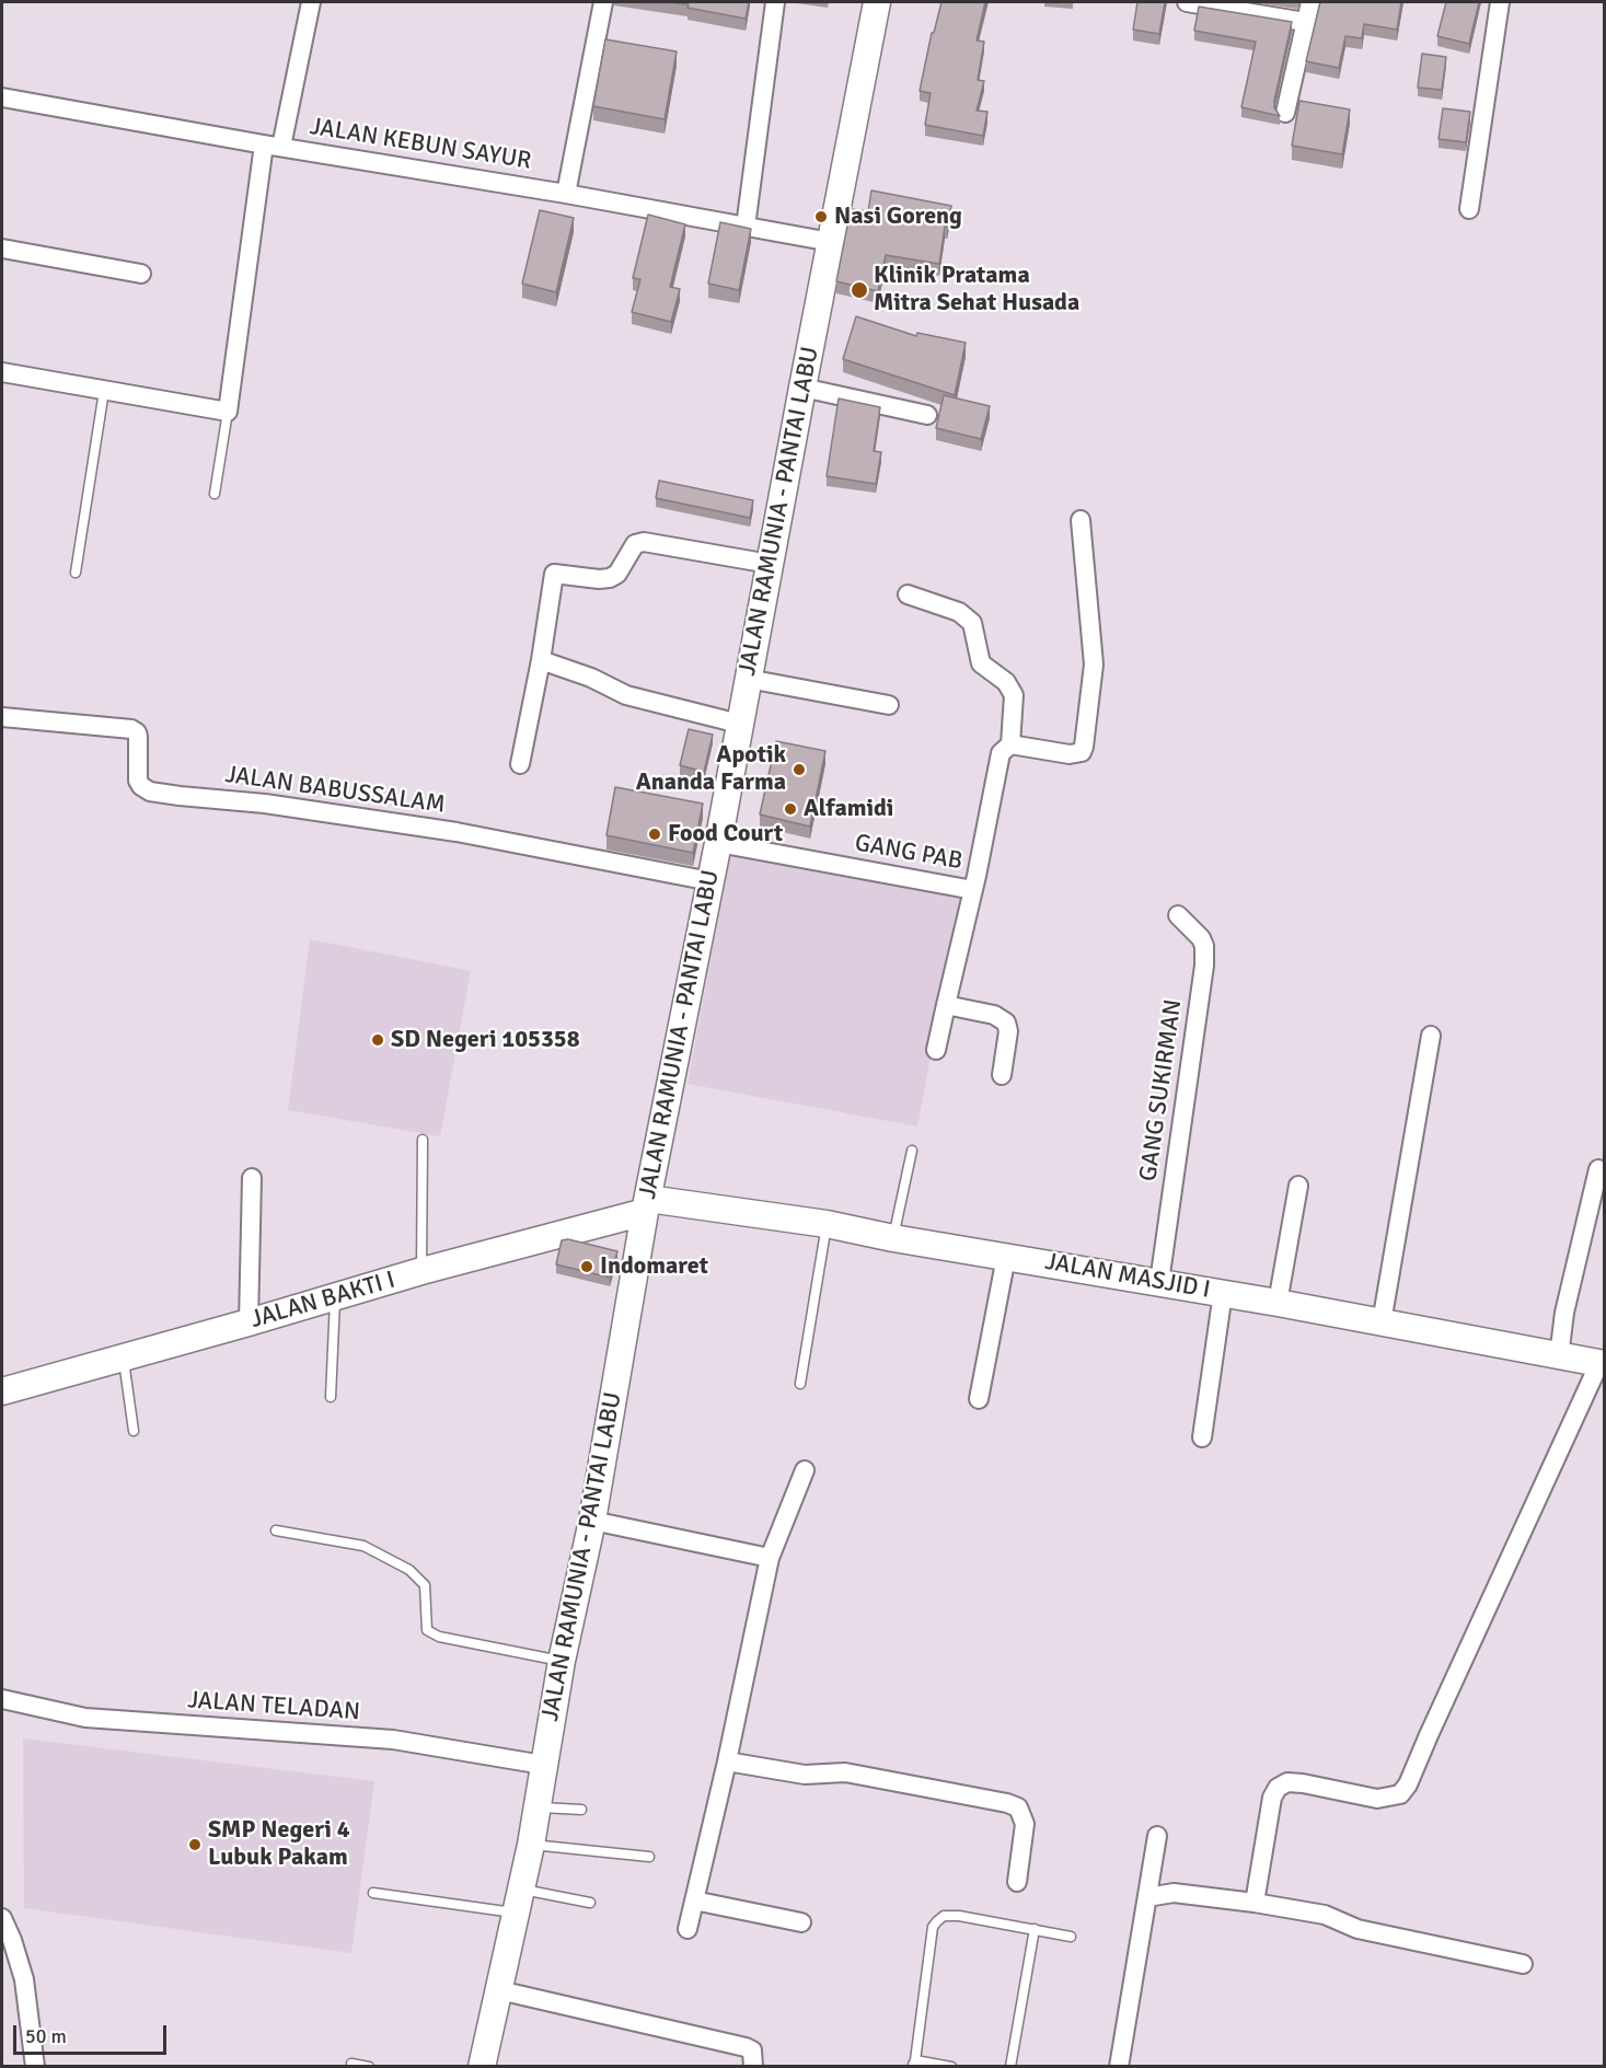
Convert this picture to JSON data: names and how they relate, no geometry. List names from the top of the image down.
{
  "streets": {
    "main road": ["JALAN RAMUNIA - PANTAI LABU", "JALAN MASJID I", "JALAN BAKTI I"],
    "street": [
      "JALAN KEBUN SAYUR",
      "JALAN BABUSSALAM",
      "GANG PAB",
      "GANG SUKIRMAN",
      "JALAN TELADAN"
    ]
  },
  "crossings": [
    ["JALAN KEBUN SAYUR", "JALAN RAMUNIA - PANTAI LABU"],
    ["JALAN RAMUNIA - PANTAI LABU", "JALAN BABUSSALAM"],
    ["JALAN RAMUNIA - PANTAI LABU", "GANG PAB"],
    ["JALAN RAMUNIA - PANTAI LABU", "JALAN MASJID I"],
    ["JALAN RAMUNIA - PANTAI LABU", "JALAN BAKTI I"],
    ["JALAN RAMUNIA - PANTAI LABU", "JALAN TELADAN"],
    ["GANG SUKIRMAN", "JALAN MASJID I"],
    ["JALAN MASJID I", "JALAN BAKTI I"]
  ],
  "places": [
    "Nasi Goreng",
    "Klinik Pratama Mitra Sehat Husada",
    "Apotik Ananda Farma",
    "Alfamidi",
    "Food Court",
    "SD Negeri 105358",
    "Indomaret",
    "SMP Negeri 4 Lubuk Pakam"
  ],
  "scale_bar": "50 m"
}
